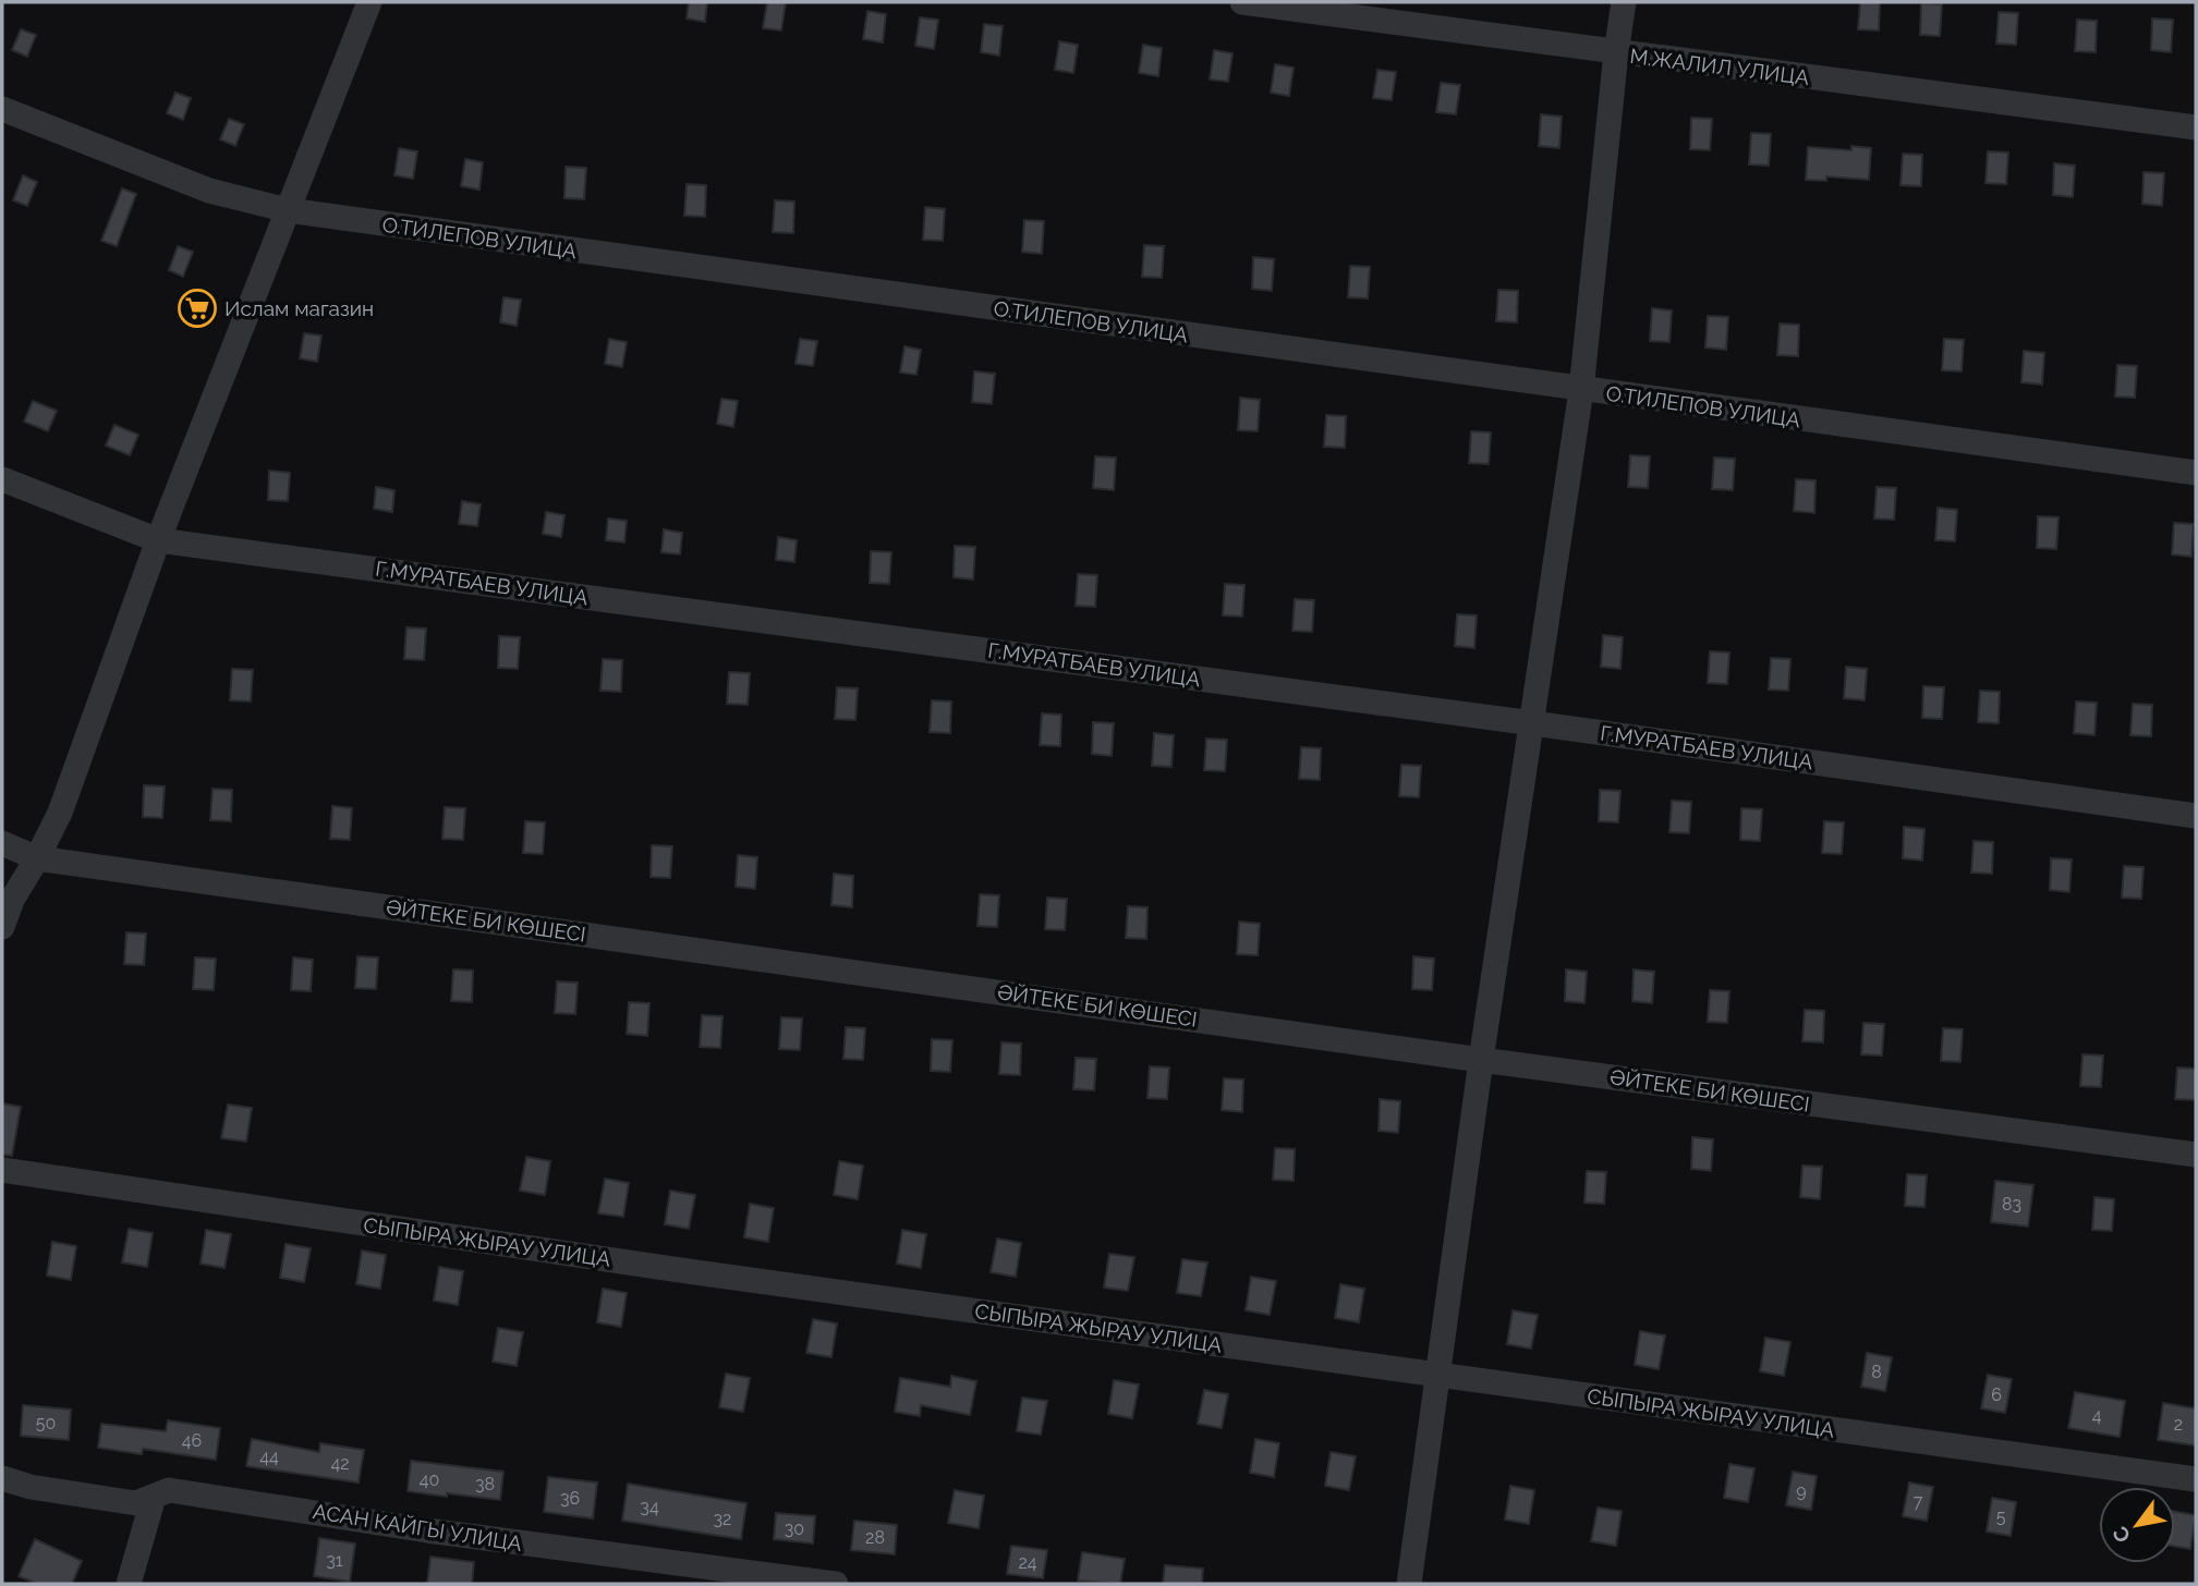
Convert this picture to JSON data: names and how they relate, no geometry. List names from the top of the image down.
{
  "streets": {
    "street": [
      "М.ЖАЛИЛ УЛИЦА",
      "О.ТИЛЕПОВ УЛИЦА",
      "Г.МУРАТБАЕВ УЛИЦА",
      "ӘЙТЕКЕ БИ КӨШЕСІ",
      "СЫПЫРА ЖЫРАУ УЛИЦА",
      "АСАН КАЙГЫ УЛИЦА"
    ]
  },
  "places": {
    "supermarket": ["Ислам магазин"]
  },
  "house_numbers": [
    "83",
    "8",
    "6",
    "4",
    "50",
    "2",
    "46",
    "44",
    "42",
    "40",
    "38",
    "9",
    "36",
    "7",
    "34",
    "5",
    "32",
    "30",
    "28",
    "31",
    "24"
  ],
  "north": "bottom left"
}
